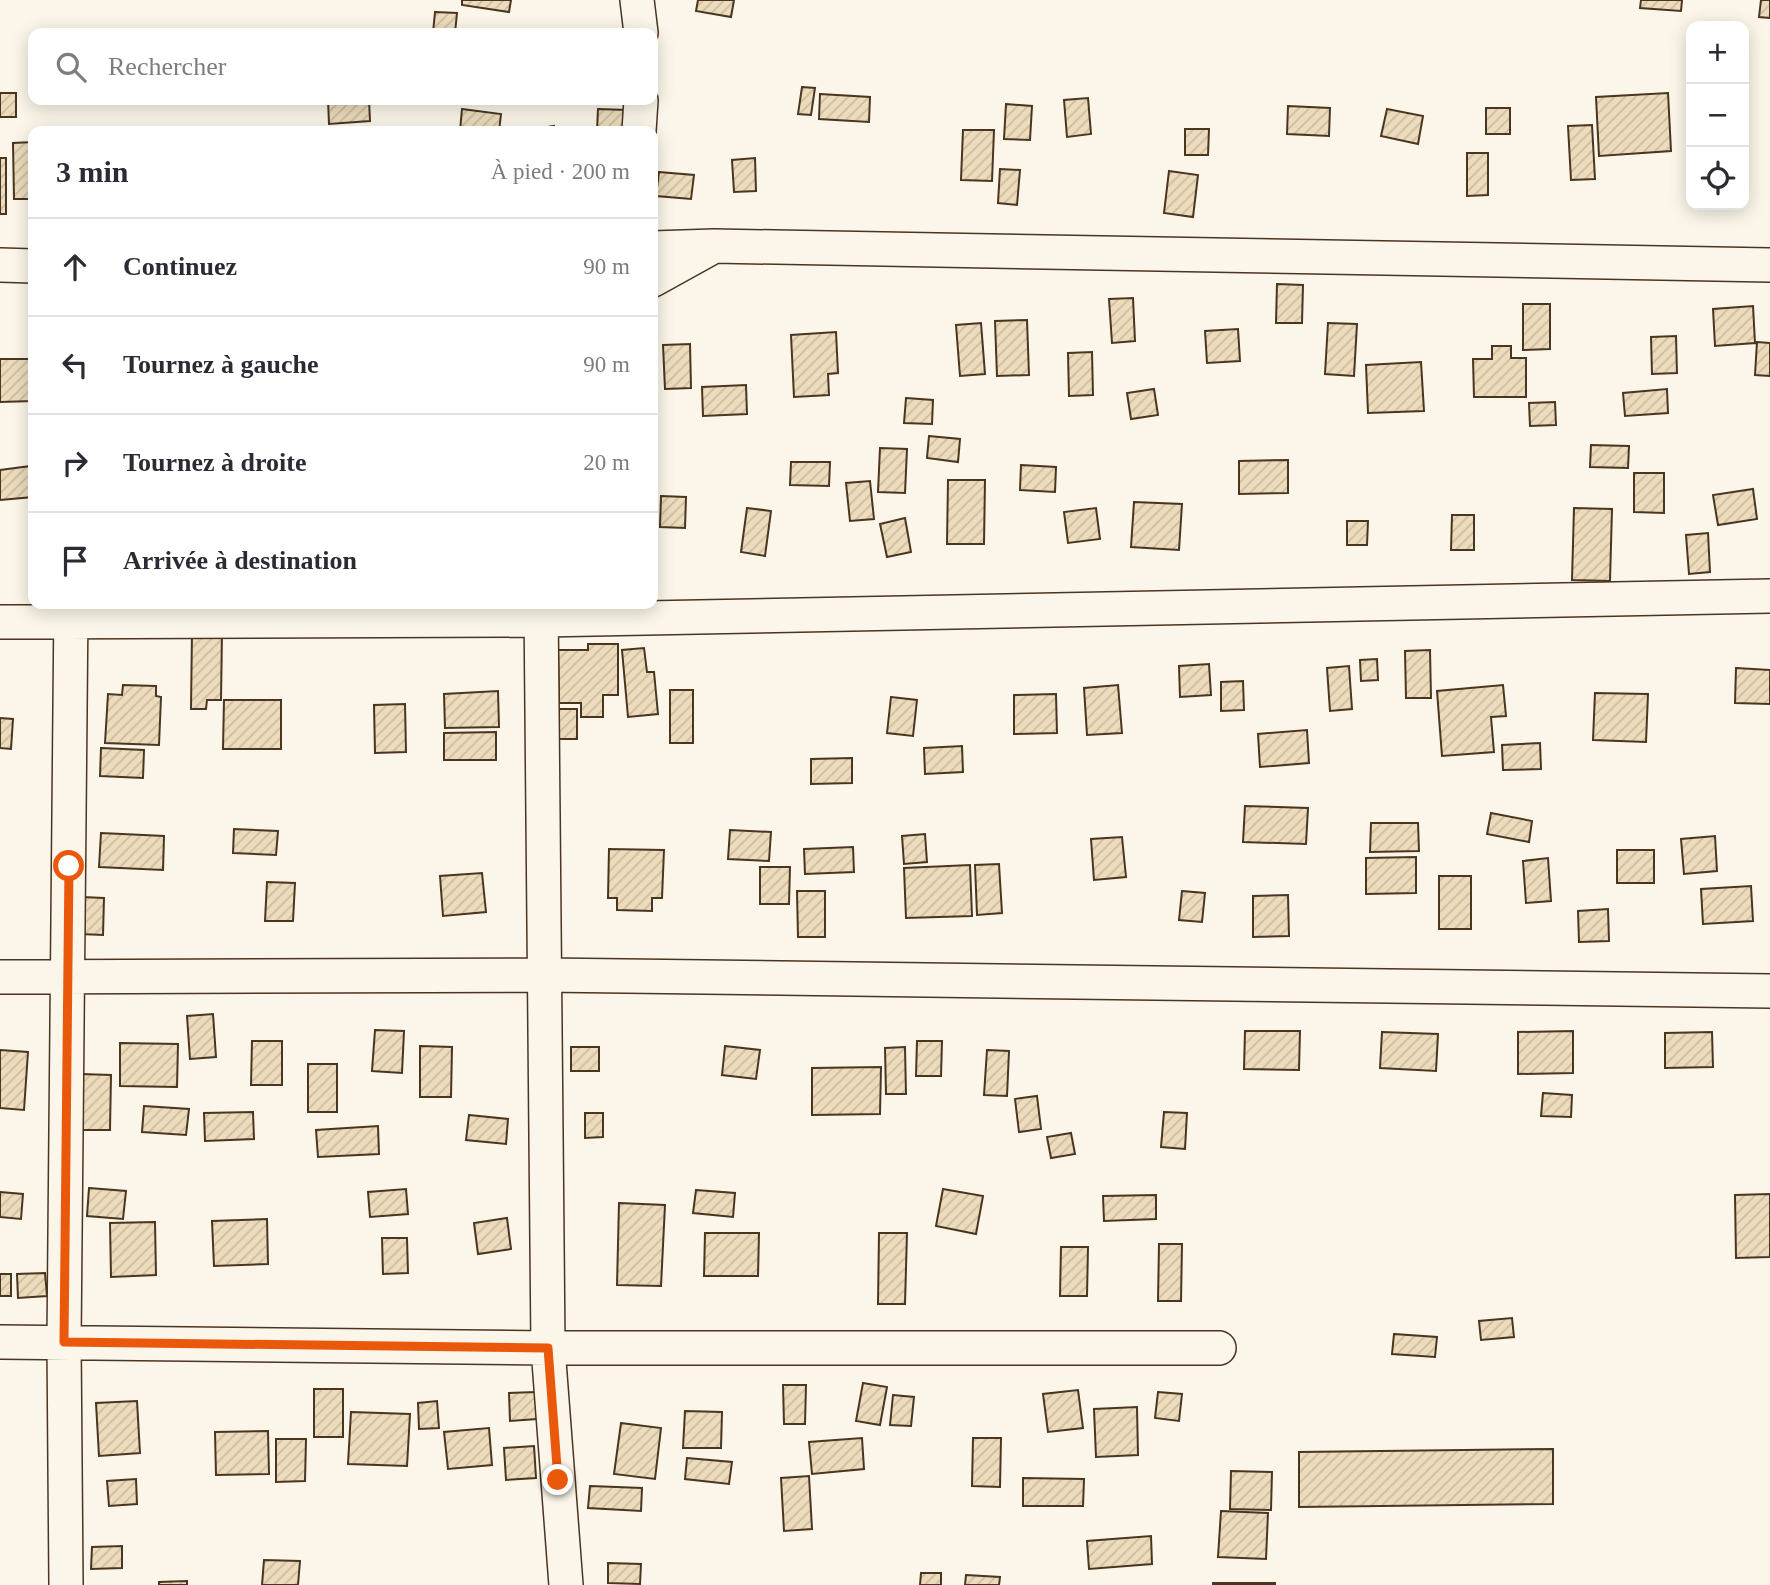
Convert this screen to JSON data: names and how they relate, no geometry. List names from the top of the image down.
{
  "page": {
    "map_buttons": ["+", "−"],
    "search": "Rechercher",
    "heading": ["3 min", "À pied · 200 m"],
    "list": [
      ["Continuez", "90 m"],
      ["Tournez à gauche", "90 m"],
      ["Tournez à droite", "20 m"],
      "Arrivée à destination"
    ]
  }
}
